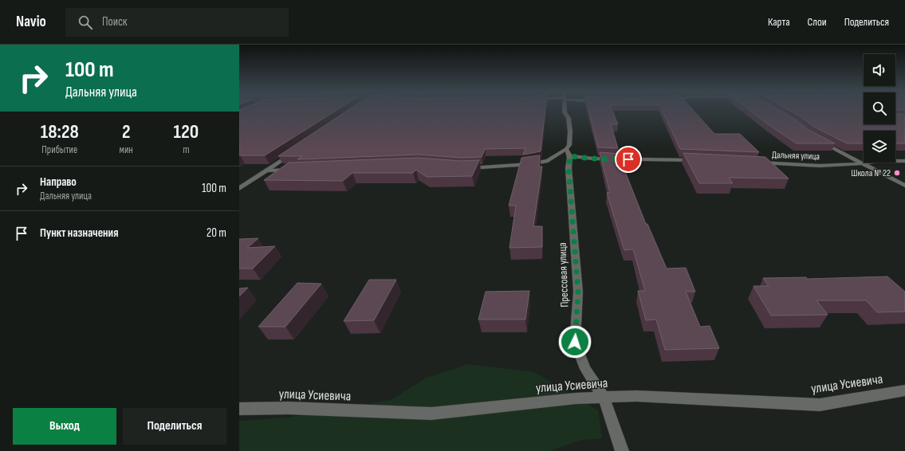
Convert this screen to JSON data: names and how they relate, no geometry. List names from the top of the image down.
{
  "streets": {
    "street": ["Дальняя улица", "Прессовая улица", "улица Усиевича"]
  },
  "crossings": [
    ["Прессовая улица", "улица Усиевича"]
  ],
  "places": ["Школа № 22"],
  "page": {
    "header": "Navio",
    "search": "Поиск",
    "nav": ["Карта", "Слои", "Поделиться"],
    "turn": ["100 m", "Дальняя улица"],
    "eta": [
      "18:28",
      "Прибытие",
      "2",
      "мин",
      "120",
      "m"
    ],
    "list": [
      {
        "name": "Направо",
        "note": "Дальняя улица",
        "value": "100 m"
      },
      {
        "name": "Пункт назначения",
        "value": "20 m"
      }
    ],
    "buttons": ["Выход", "Поделиться"]
  }
}
